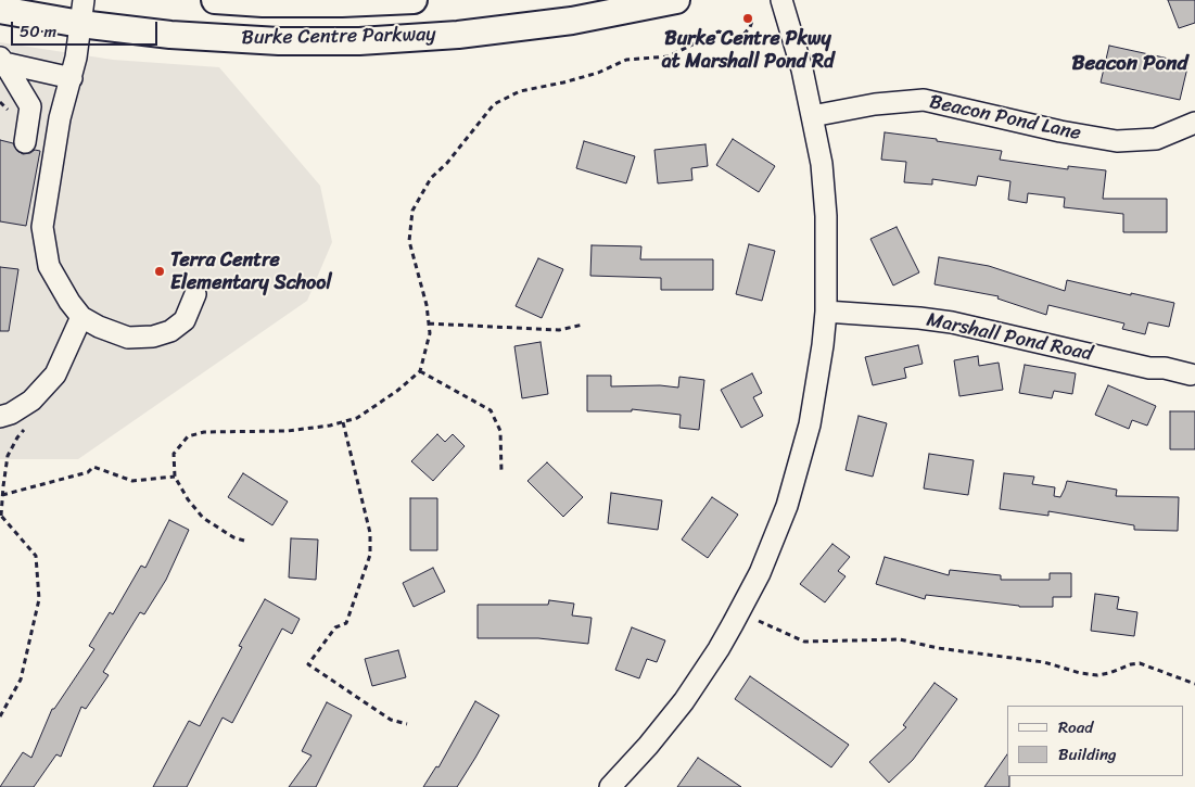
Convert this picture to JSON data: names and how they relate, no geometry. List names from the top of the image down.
{
  "streets": {
    "main road": ["Burke Centre Parkway"],
    "street": ["Beacon Pond Lane", "Marshall Pond Road"]
  },
  "districts": ["Beacon Pond"],
  "places": ["Burke Centre Pkwy at Marshall Pond Rd", "Terra Centre Elementary School"],
  "legend": ["Road", "Building"],
  "scale_bar": "50 m"
}
